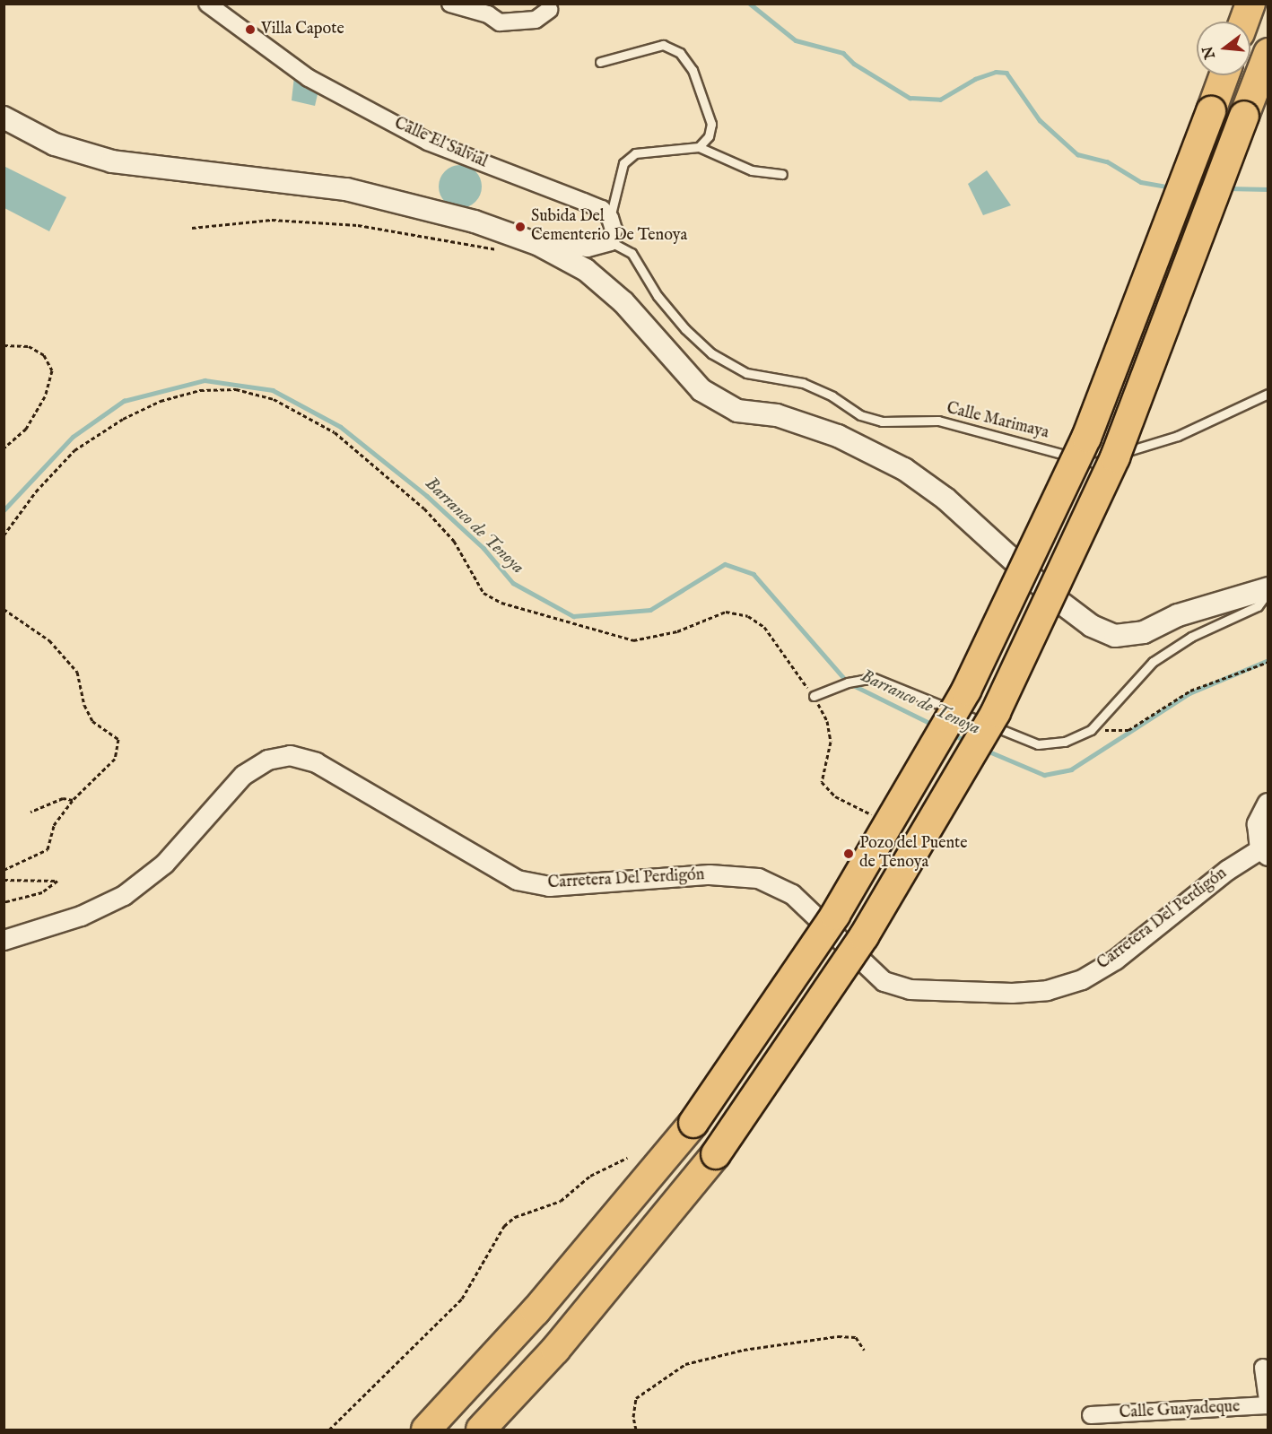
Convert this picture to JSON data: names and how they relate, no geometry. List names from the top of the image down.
{
  "streets": {
    "street": ["Calle El Salvial", "Carretera Del Perdigón", "Calle Guayadeque"],
    "lane": ["Calle Marimaya"]
  },
  "water": ["Barranco de Tenoya"],
  "places": ["Villa Capote", "Subida Del Cementerio De Tenoya", "Pozo del Puente de Tenoya"],
  "north": "left"
}
